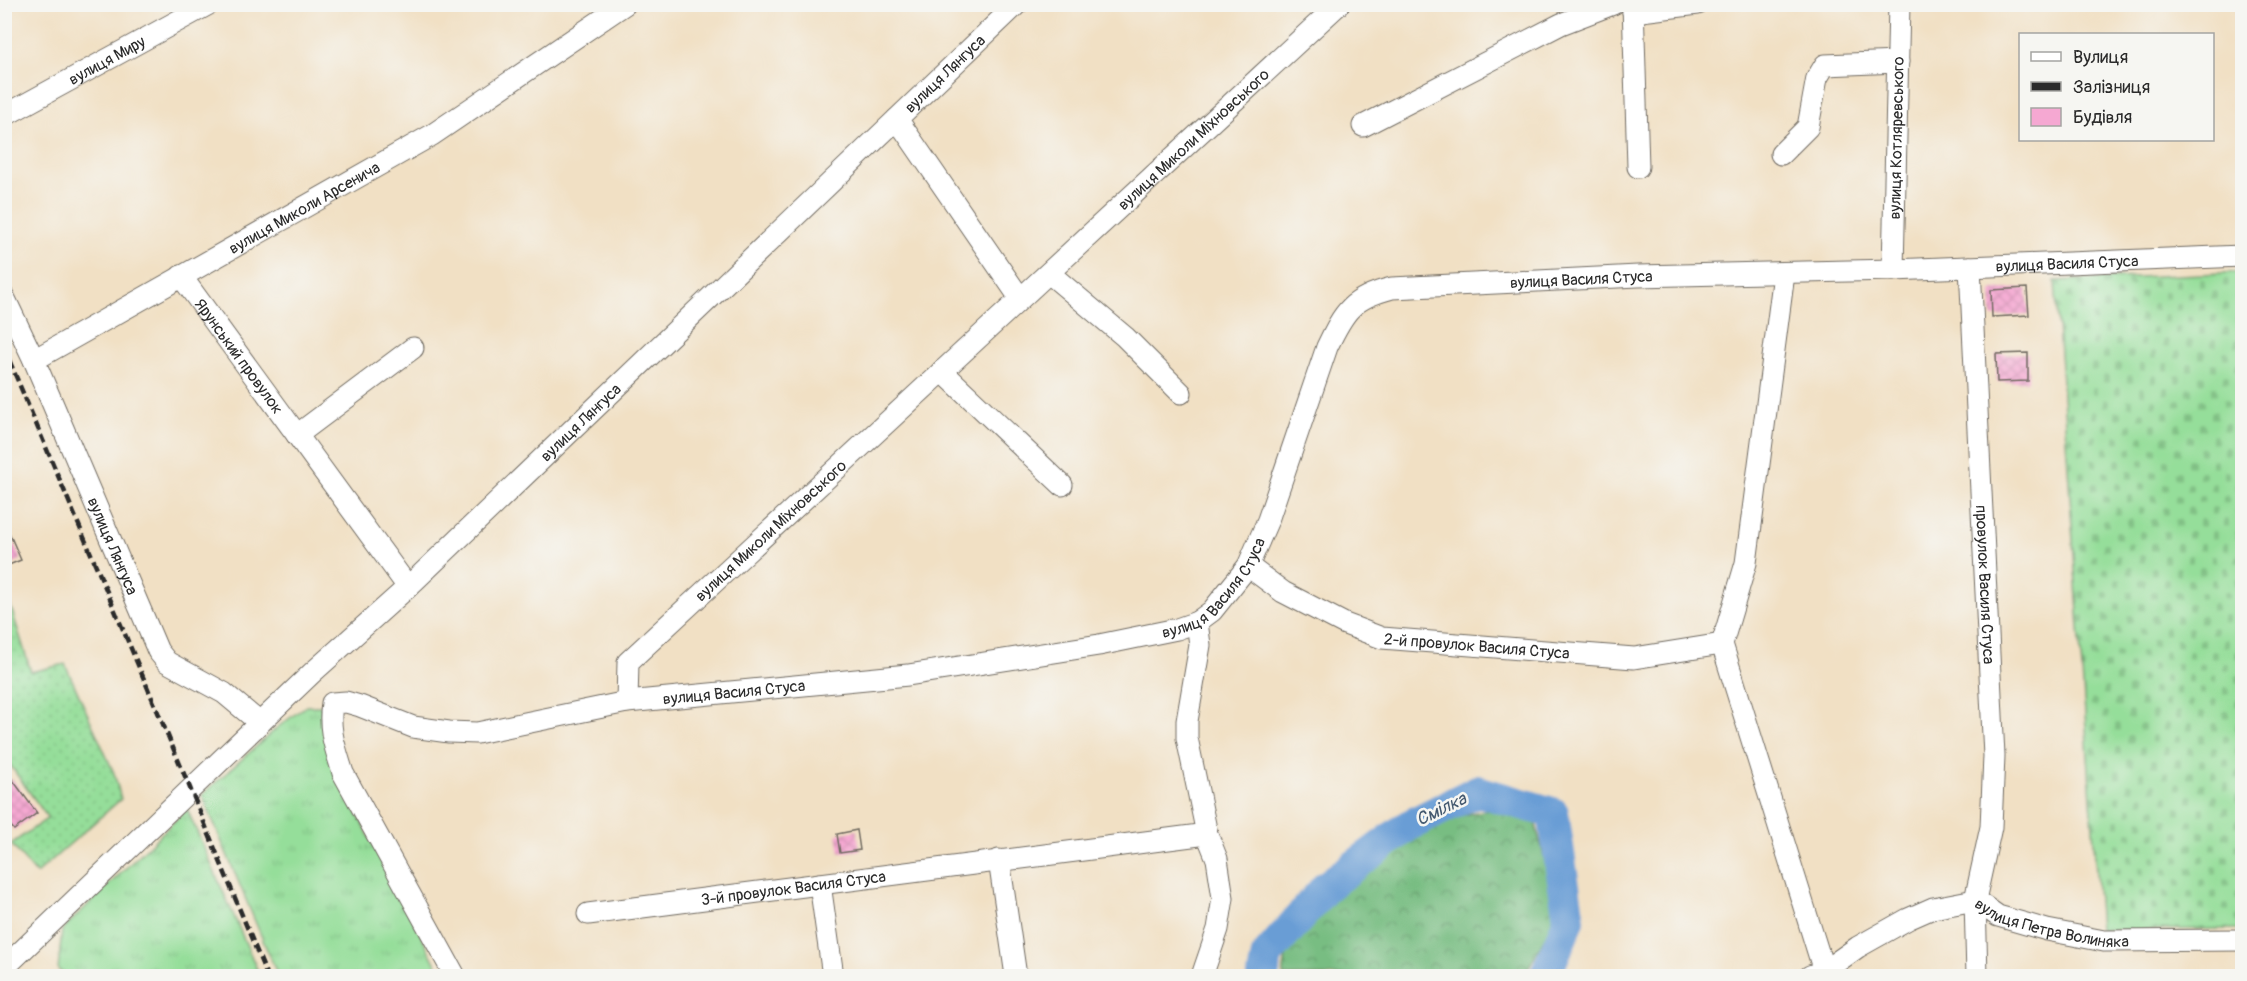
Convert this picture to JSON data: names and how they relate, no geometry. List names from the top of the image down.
{
  "streets": {
    "street": [
      "вулиця Миру",
      "вулиця Лянгуса",
      "вулиця Котляревського",
      "вулиця Миколи Міхновського",
      "вулиця Миколи Арсенича",
      "вулиця Василя Стуса",
      "Ярунський провулок",
      "провулок Василя Стуса",
      "2-й провулок Василя Стуса",
      "3-й провулок Василя Стуса",
      "вулиця Петра Волиняка"
    ]
  },
  "crossings": [
    ["вулиця Лянгуса", "вулиця Миколи Міхновського"],
    ["вулиця Лянгуса", "вулиця Миколи Арсенича"],
    ["вулиця Лянгуса", "Ярунський провулок"],
    ["вулиця Котляревського", "вулиця Василя Стуса"],
    ["вулиця Миколи Міхновського", "вулиця Василя Стуса"],
    ["вулиця Миколи Арсенича", "Ярунський провулок"],
    ["вулиця Василя Стуса", "провулок Василя Стуса"],
    ["вулиця Василя Стуса", "2-й провулок Василя Стуса"],
    ["провулок Василя Стуса", "вулиця Петра Волиняка"]
  ],
  "water": ["Смілка"],
  "legend": ["Вулиця", "Залізниця", "Будівля"]
}
